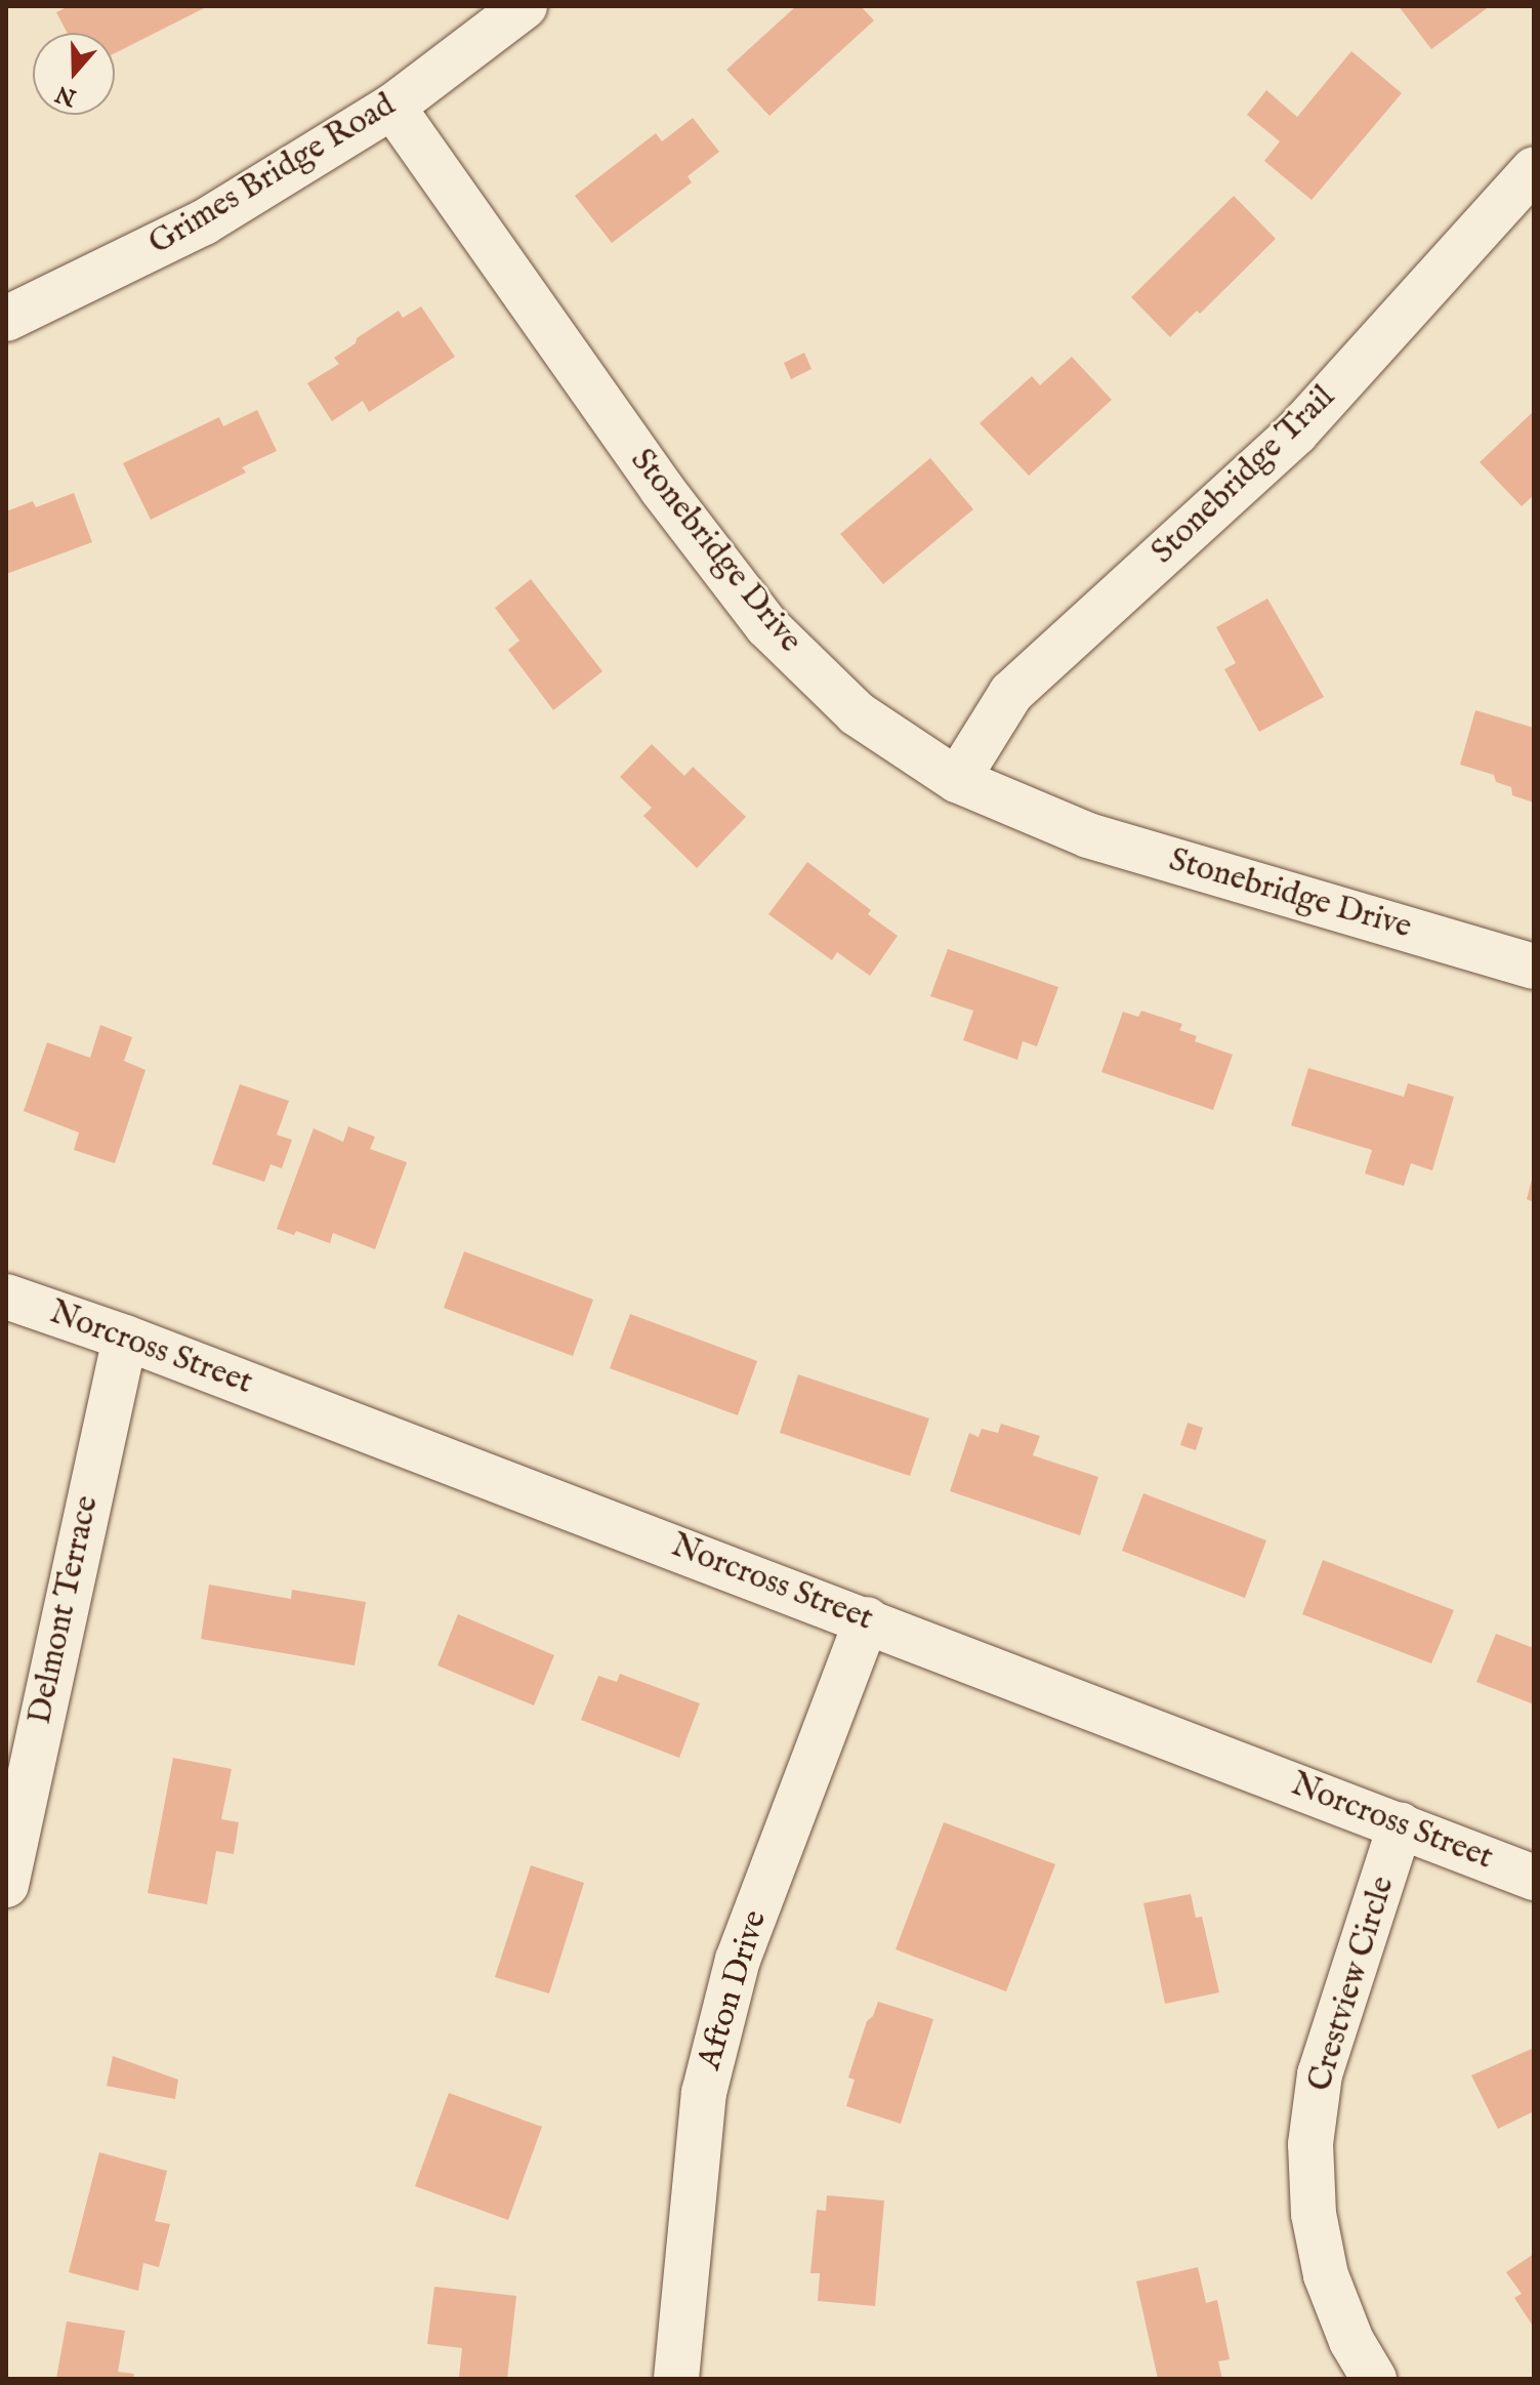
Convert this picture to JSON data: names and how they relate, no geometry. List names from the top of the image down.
{
  "streets": {
    "street": [
      "Grimes Bridge Road",
      "Stonebridge Trail",
      "Stonebridge Drive",
      "Norcross Street",
      "Delmont Terrace",
      "Crestview Circle",
      "Afton Drive"
    ]
  },
  "crossings": [
    ["Grimes Bridge Road", "Stonebridge Drive"],
    ["Stonebridge Trail", "Stonebridge Drive"],
    ["Norcross Street", "Delmont Terrace"],
    ["Norcross Street", "Crestview Circle"],
    ["Norcross Street", "Afton Drive"]
  ],
  "north": "bottom"
}
